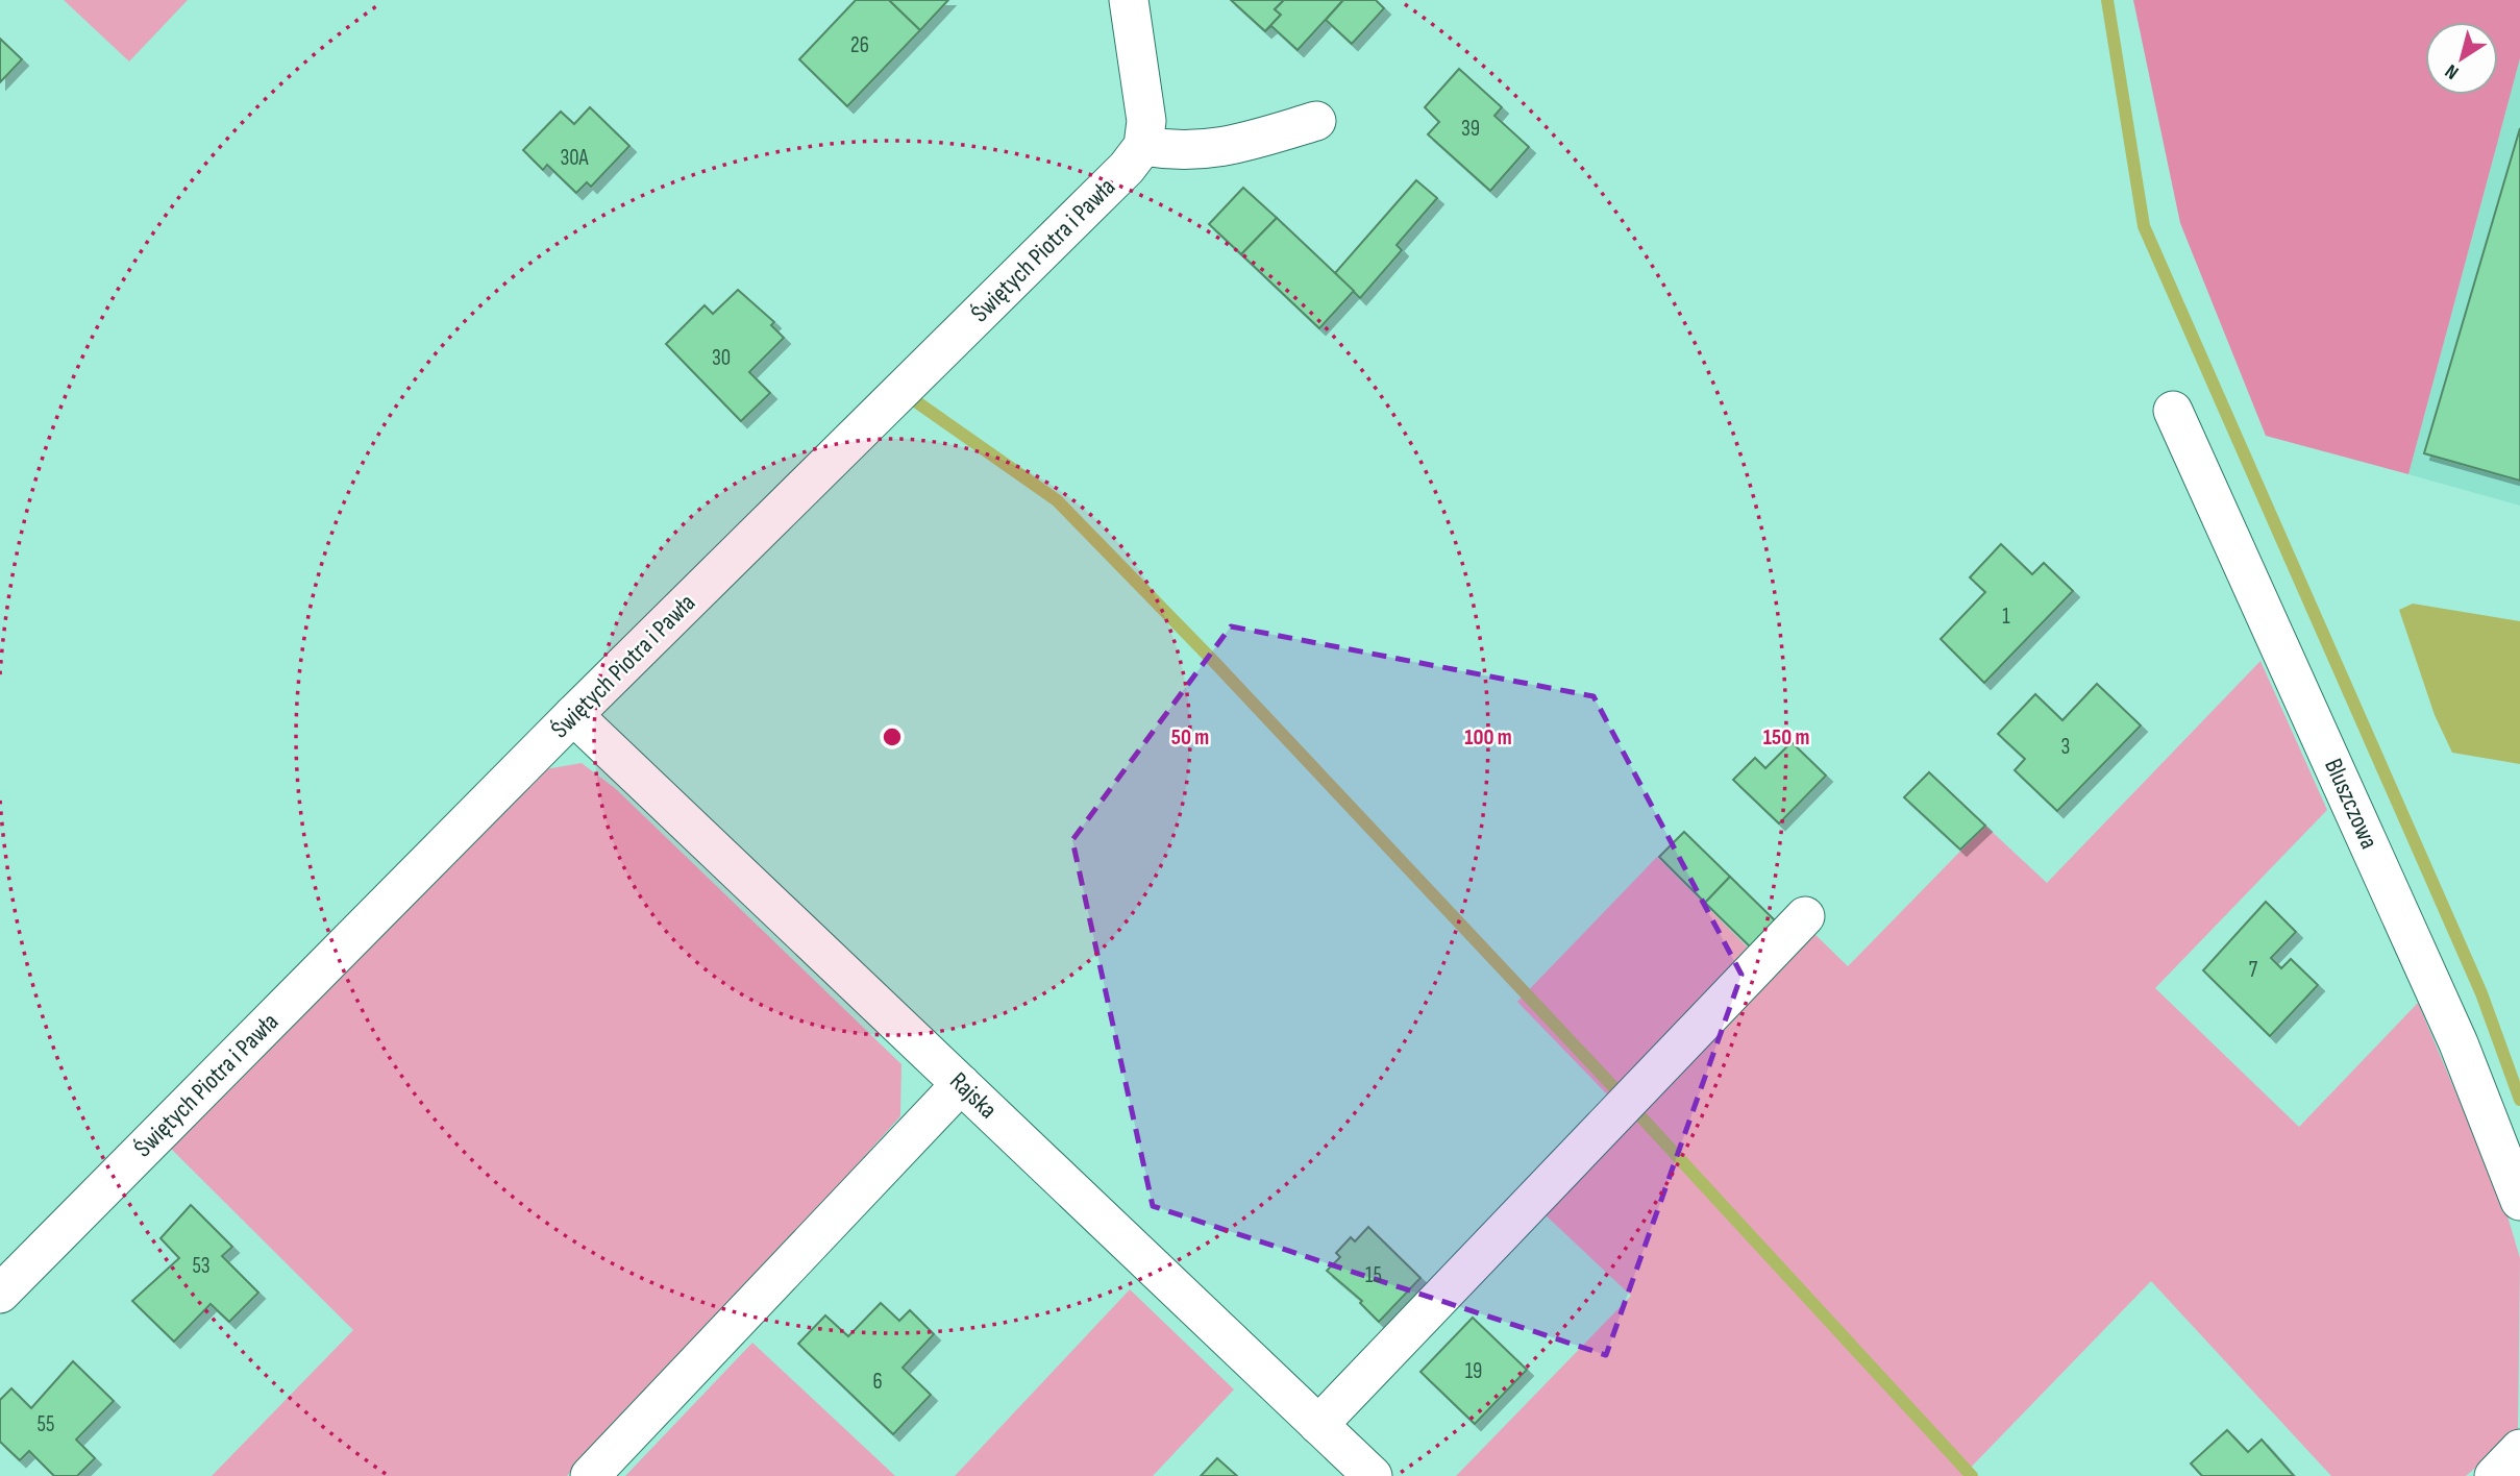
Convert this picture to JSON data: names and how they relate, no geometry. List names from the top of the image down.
{
  "streets": {
    "street": ["Świętych Piotra i Pawła", "Bluszczowa", "Rajska"]
  },
  "crossings": [
    ["Świętych Piotra i Pawła", "Rajska"]
  ],
  "house_numbers": [
    "26",
    "39",
    "30A",
    "30",
    "1",
    "3",
    "7",
    "53",
    "15",
    "19",
    "6",
    "55"
  ],
  "north": "bottom left",
  "rings": ["50 m", "100 m", "150 m"]
}
